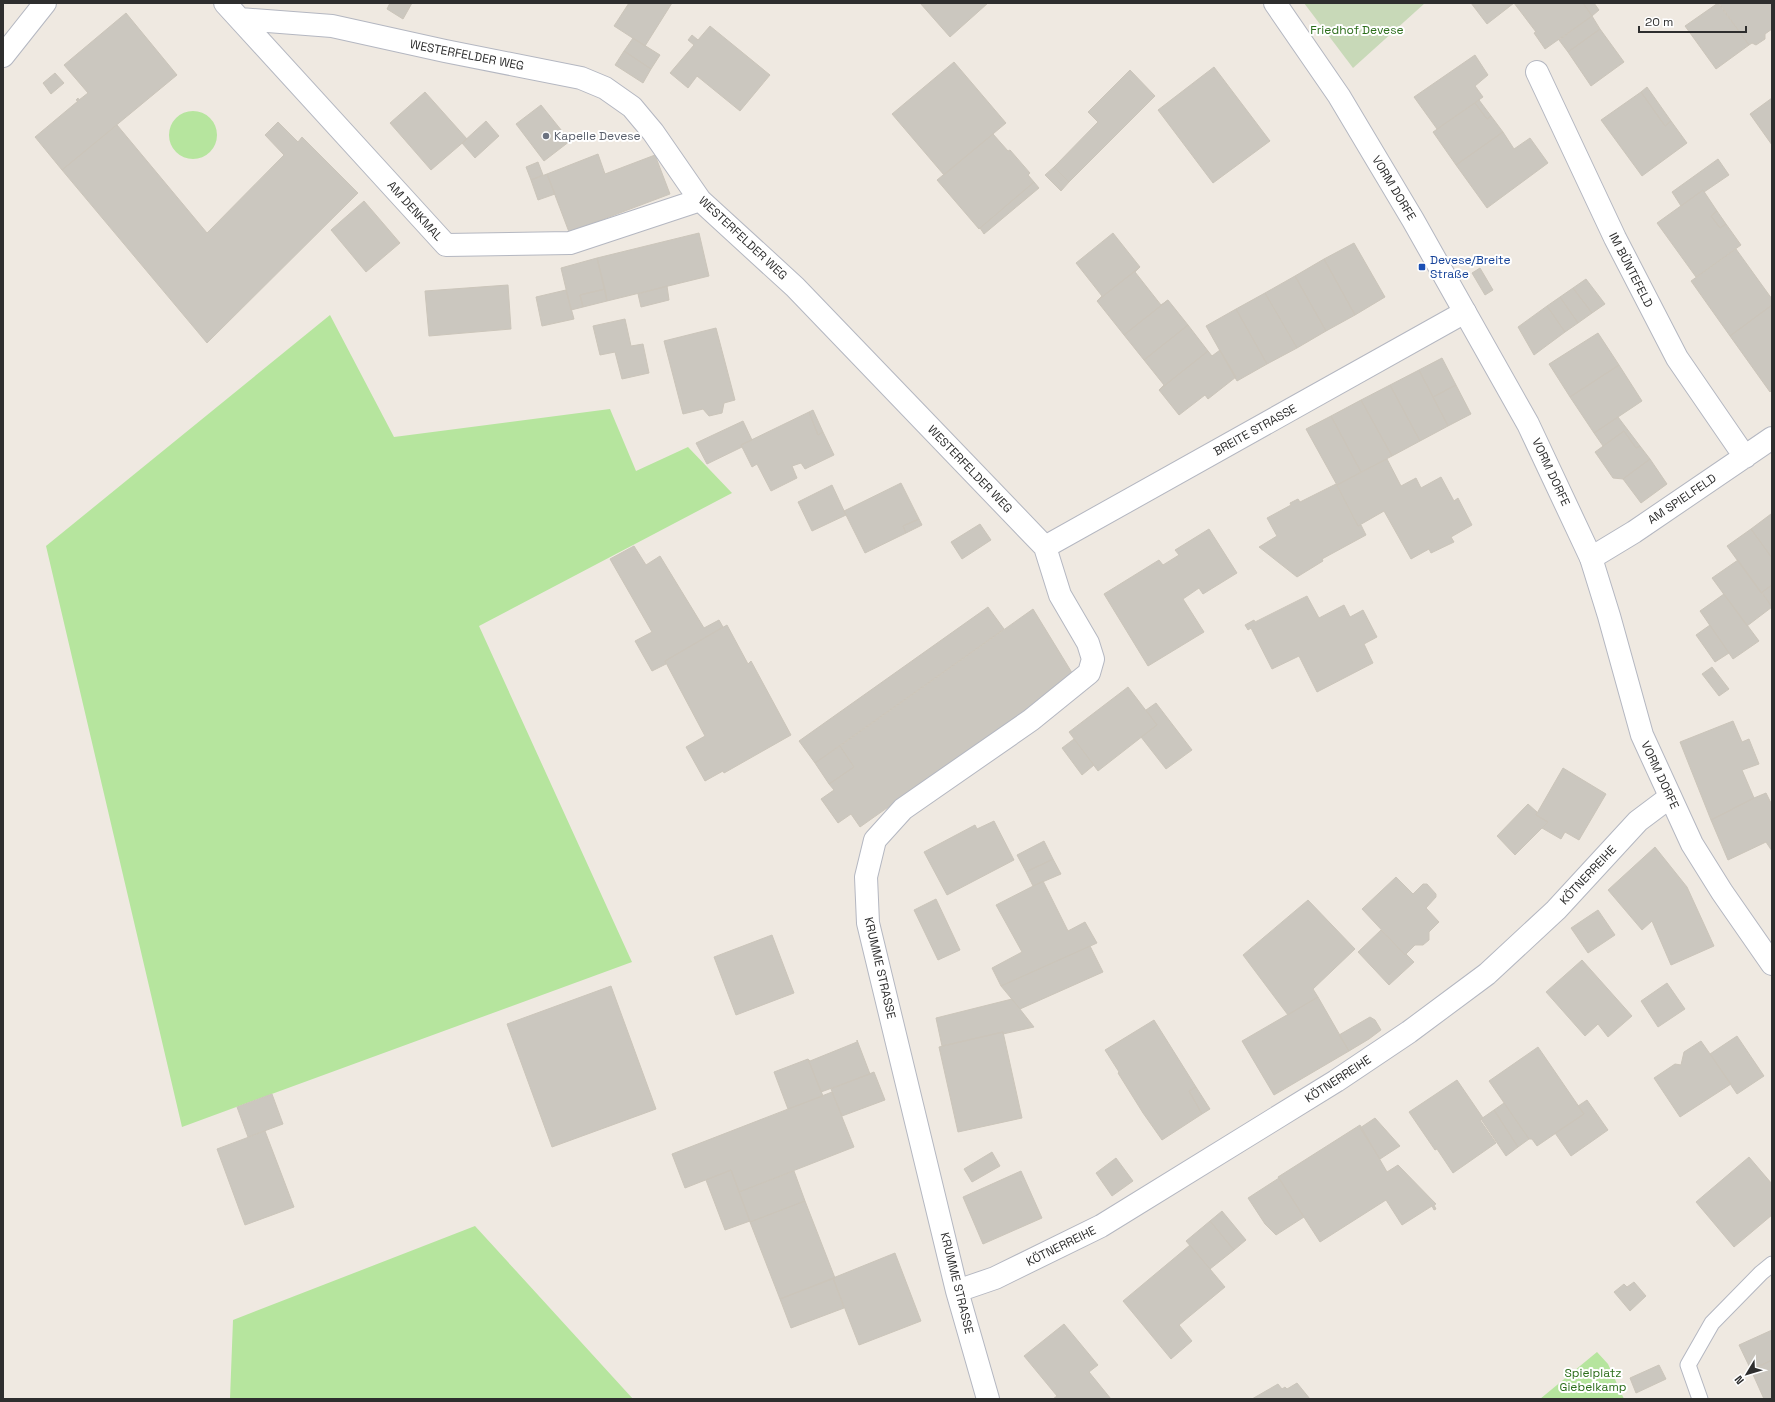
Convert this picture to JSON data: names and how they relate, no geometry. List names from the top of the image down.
{
  "streets": {
    "street": [
      "WESTERFELDER WEG",
      "VORM DORFE",
      "AM DENKMAL",
      "IM BÜNTEFELD",
      "BREITE STRASSE",
      "AM SPIELFELD",
      "KÖTNERREIHE",
      "KRUMME STRASSE"
    ]
  },
  "crossings": [
    ["WESTERFELDER WEG", "AM DENKMAL"],
    ["WESTERFELDER WEG", "BREITE STRASSE"],
    ["WESTERFELDER WEG", "KRUMME STRASSE"],
    ["VORM DORFE", "BREITE STRASSE"],
    ["VORM DORFE", "AM SPIELFELD"],
    ["VORM DORFE", "KÖTNERREIHE"],
    ["IM BÜNTEFELD", "AM SPIELFELD"],
    ["BREITE STRASSE", "KRUMME STRASSE"],
    ["KÖTNERREIHE", "KRUMME STRASSE"]
  ],
  "parks": ["Friedhof Devese", "Spielplatz Giebelkamp"],
  "places": {
    "other": ["Kapelle Devese"],
    "transit": ["Devese/Breite Straße"]
  },
  "scale_bar": "20 m",
  "north": "bottom left"
}
